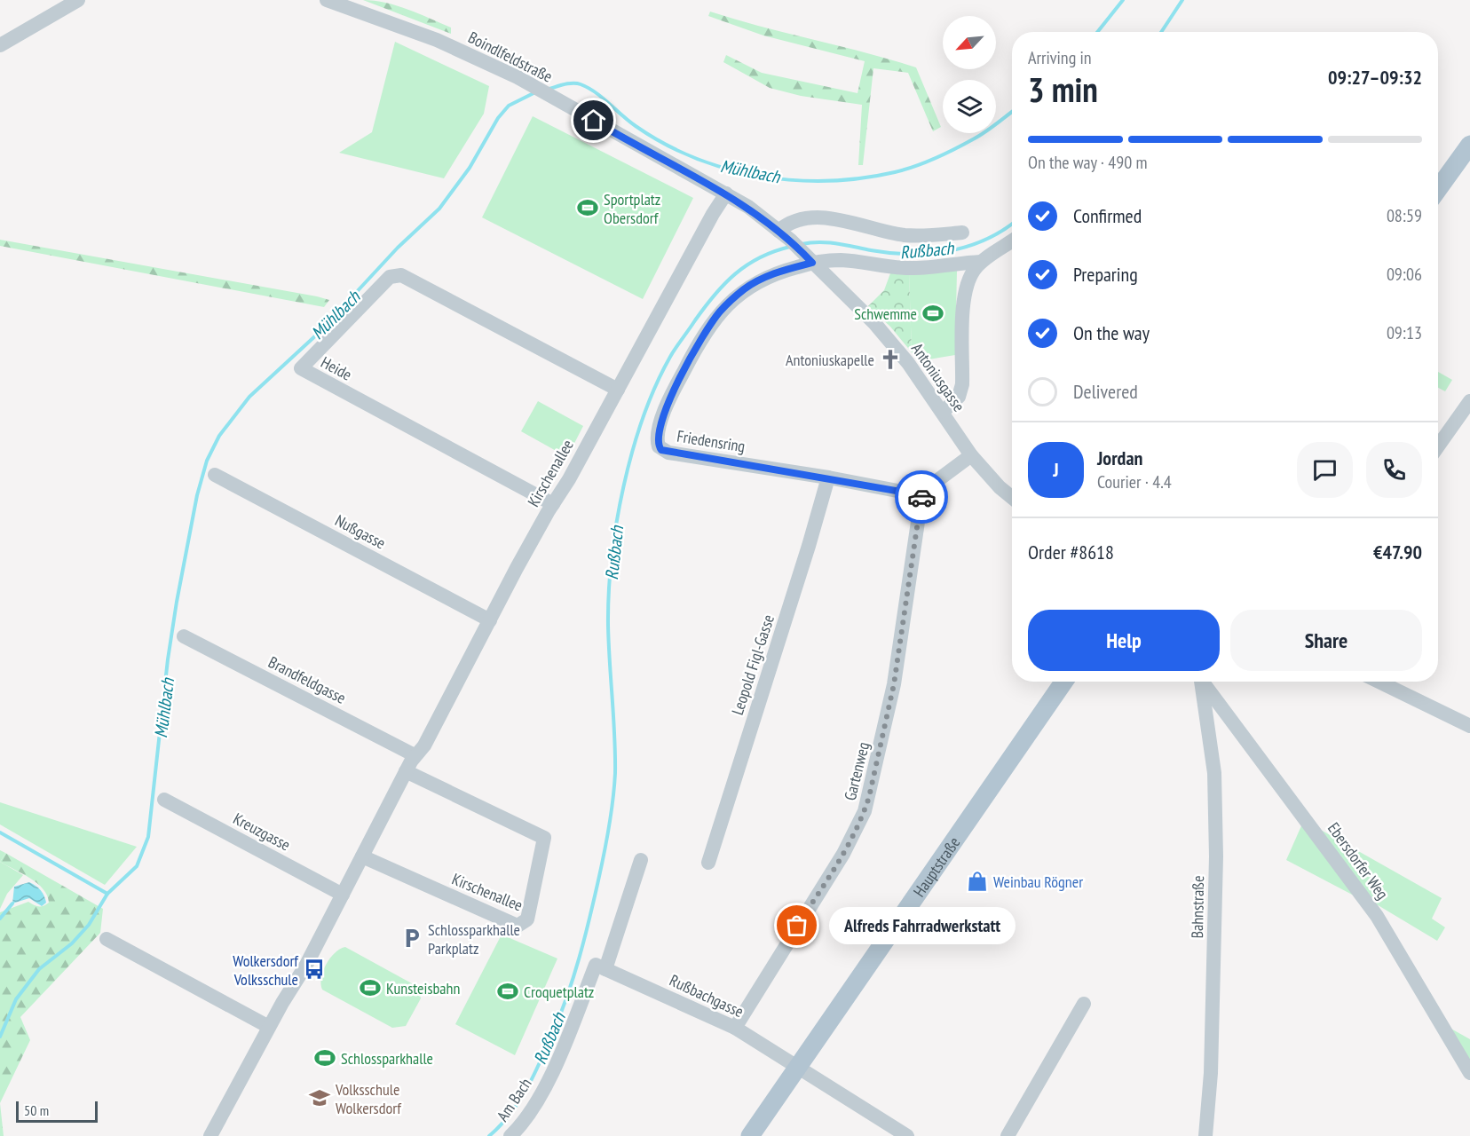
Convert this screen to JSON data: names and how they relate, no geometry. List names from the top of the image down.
{
  "streets": {
    "main road": ["Hauptstraße"],
    "street": [
      "Boindlfeldstraße",
      "Heide",
      "Antoniusgasse",
      "Friedensring",
      "Kirschenallee",
      "Nußgasse",
      "Leopold Figl-Gasse",
      "Brandfeldgasse",
      "Gartenweg",
      "Kreuzgasse",
      "Ebersdorfer Weg",
      "Bahnstraße",
      "Rußbachgasse",
      "Am Bach"
    ]
  },
  "crossings": [
    ["Boindlfeldstraße", "Antoniusgasse"],
    ["Boindlfeldstraße", "Kirschenallee"],
    ["Heide", "Kirschenallee"],
    ["Antoniusgasse", "Friedensring"],
    ["Antoniusgasse", "Kirschenallee"],
    ["Friedensring", "Leopold Figl-Gasse"],
    ["Friedensring", "Gartenweg"],
    ["Kirschenallee", "Nußgasse"],
    ["Kirschenallee", "Brandfeldgasse"],
    ["Kirschenallee", "Kreuzgasse"],
    ["Gartenweg", "Rußbachgasse"],
    ["Hauptstraße", "Rußbachgasse"],
    ["Rußbachgasse", "Am Bach"]
  ],
  "water": ["Mühlbach", "Rußbach"],
  "places": {
    "sports": [
      "Sportplatz Obersdorf",
      "Schwemme",
      "Kunsteisbahn",
      "Croquetplatz",
      "Schlossparkhalle"
    ],
    "church": ["Antoniuskapelle"],
    "shop": ["Weinbau Rögner"],
    "other": ["Alfreds Fahrradwerkstatt"],
    "parking": ["Schlossparkhalle Parkplatz"],
    "bus stop": ["Wolkersdorf Volksschule"],
    "school or university": ["Volksschule Wolkersdorf"]
  },
  "scale_bar": "50 m",
  "north": "bottom left",
  "page": {
    "heading": ["3 min", "Arriving in", "09:27–09:32"],
    "panel": [
      "Jordan",
      "Courier · 4.4",
      "Order #8618",
      "€47.90"
    ],
    "bar": "On the way · 490 m",
    "list": [
      ["Confirmed", "08:59"],
      ["Preparing", "09:06"],
      ["On the way", "09:13"],
      "Delivered"
    ],
    "round": "J",
    "buttons": ["Help", "Share"],
    "bubble": "Alfreds Fahrradwerkstatt",
    "scale": "50 m"
  }
}
